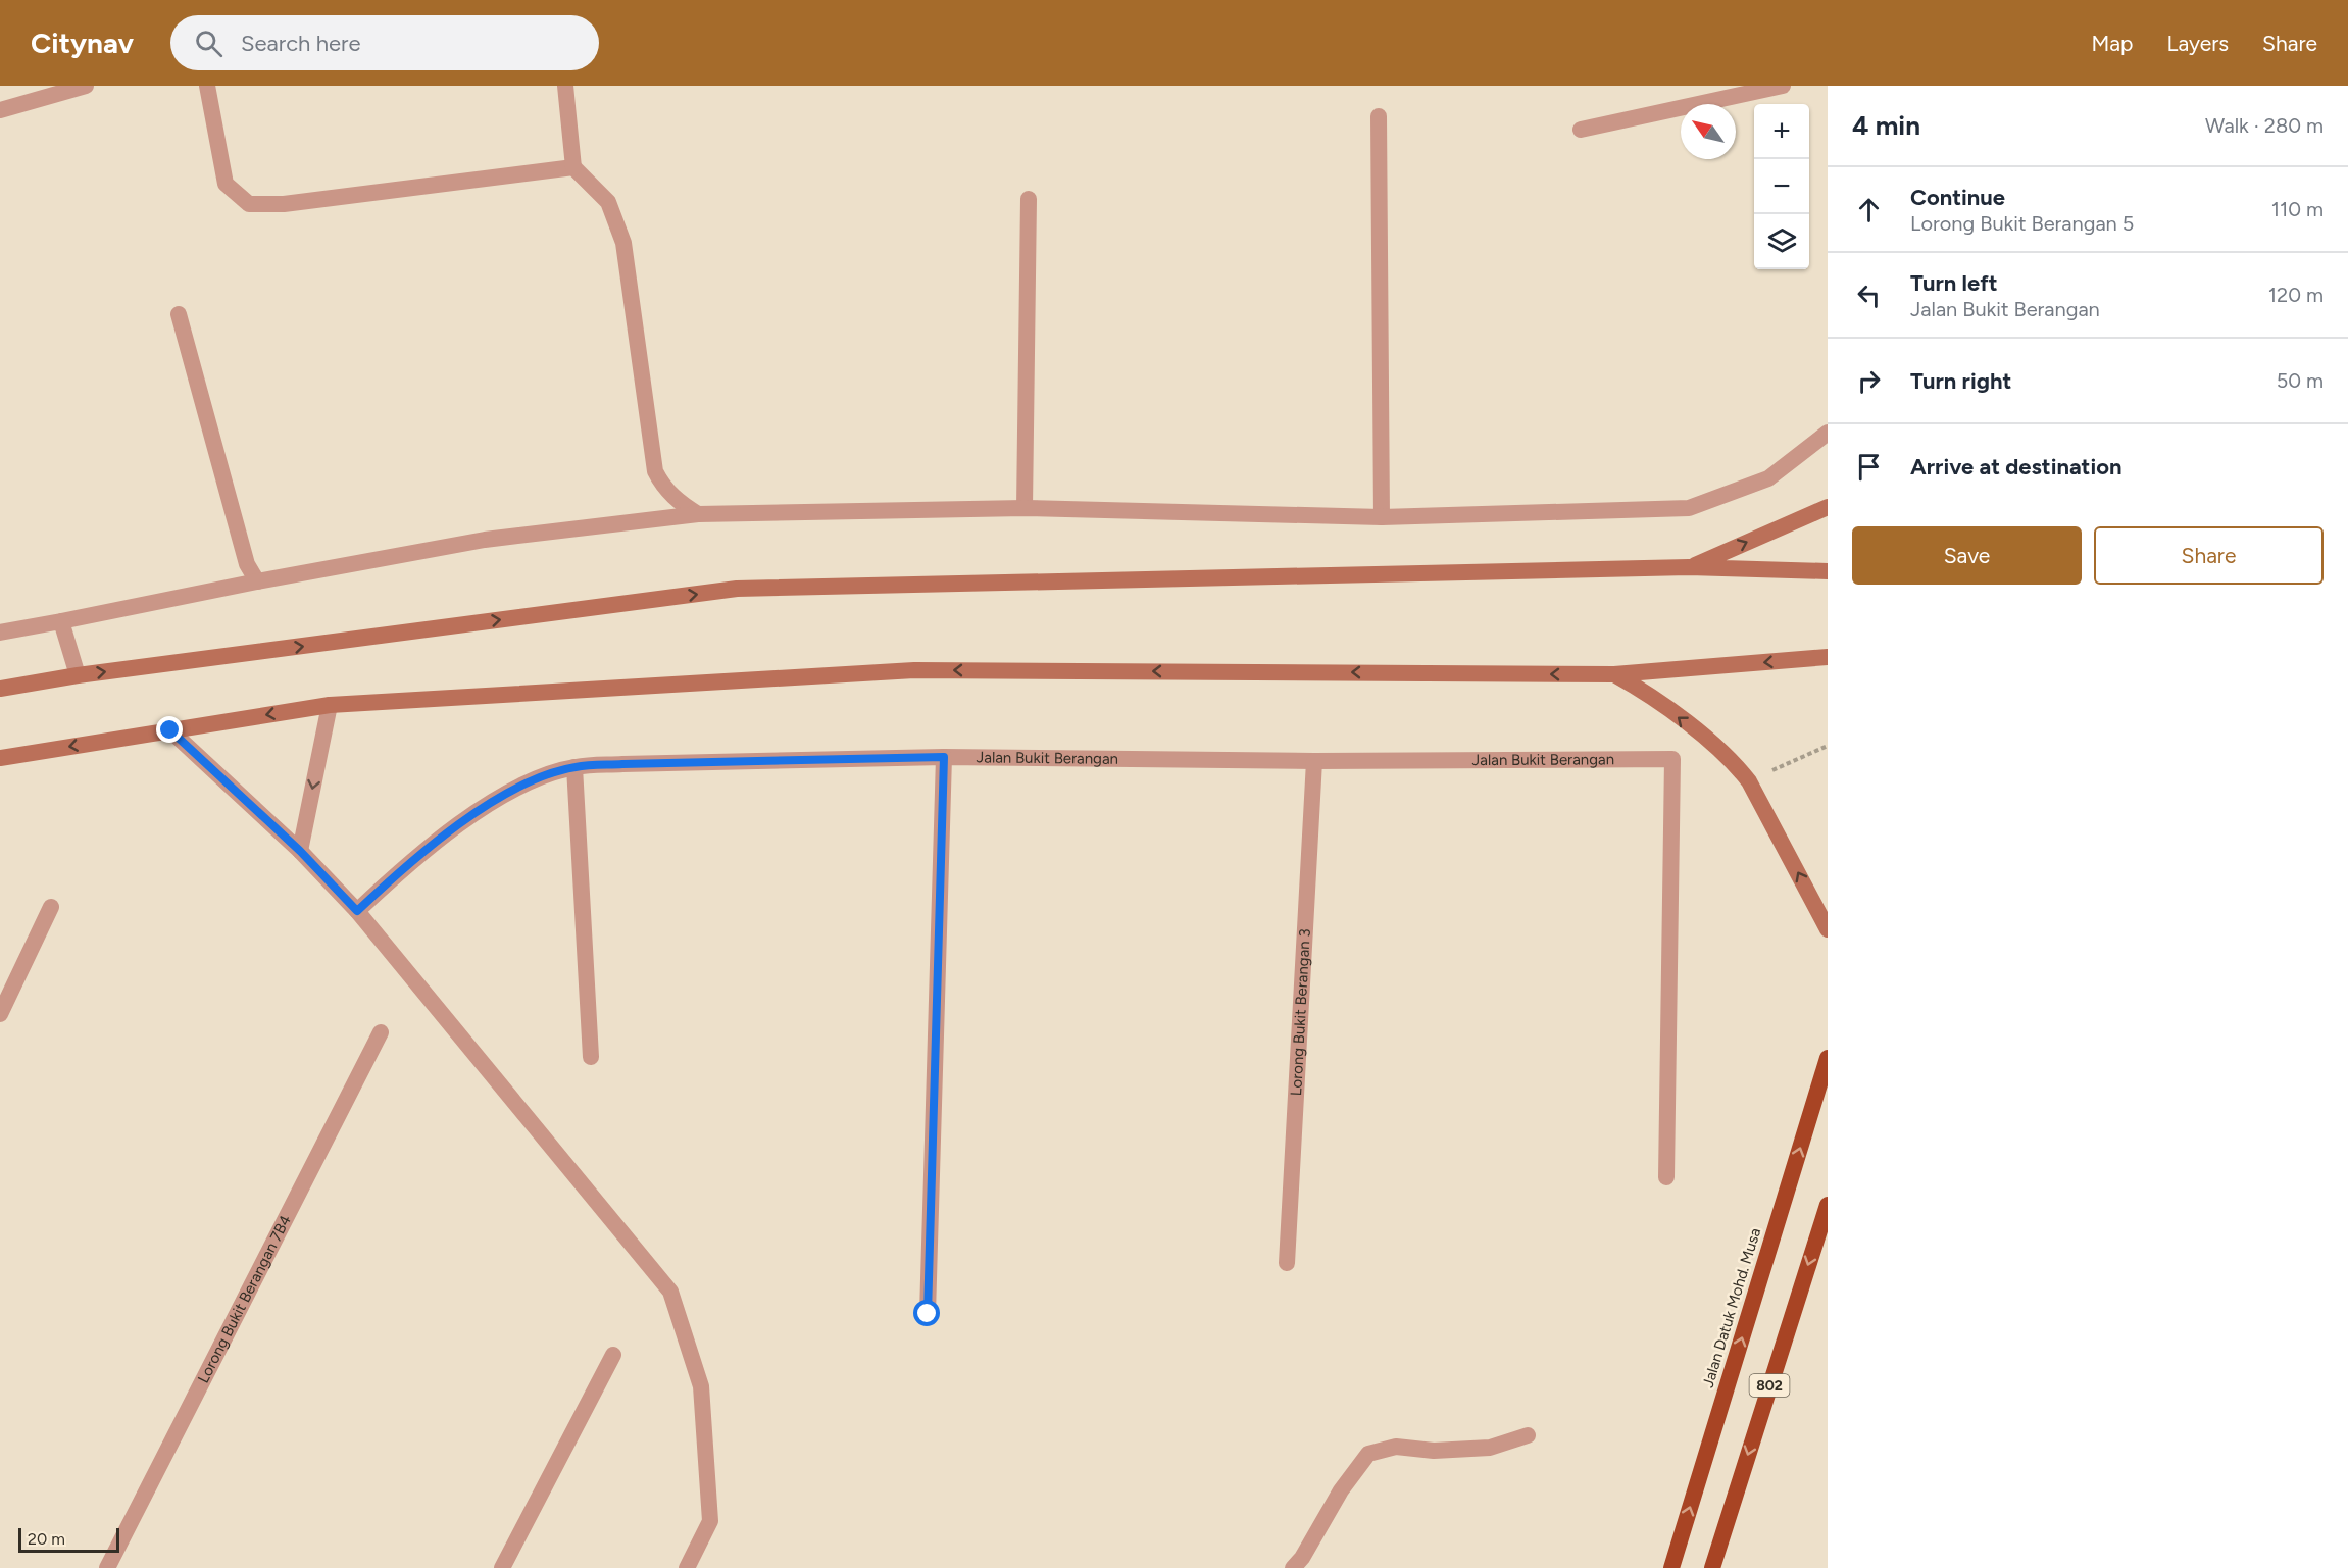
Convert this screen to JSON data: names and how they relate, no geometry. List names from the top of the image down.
{
  "streets": {
    "highway": ["Jalan Datuk Mohd. Musa", "802"],
    "street": ["Jalan Bukit Berangan", "Lorong Bukit Berangan 3", "Lorong Bukit Berangan 7B4"]
  },
  "crossings": [
    ["Jalan Bukit Berangan", "Lorong Bukit Berangan 3"]
  ],
  "scale_bar": "20 m",
  "north": "top left",
  "page": {
    "header": "Citynav",
    "search": "Search here",
    "nav": ["Map", "Layers", "Share"],
    "heading": ["4 min", "Walk · 280 m"],
    "map_buttons": ["+", "−"],
    "list": [
      ["Continue", "Lorong Bukit Berangan 5", "110 m"],
      ["Turn left", "Jalan Bukit Berangan", "120 m"],
      ["Turn right", "50 m"],
      "Arrive at destination"
    ],
    "buttons": ["Save", "Share"],
    "scale": "20 m"
  }
}
